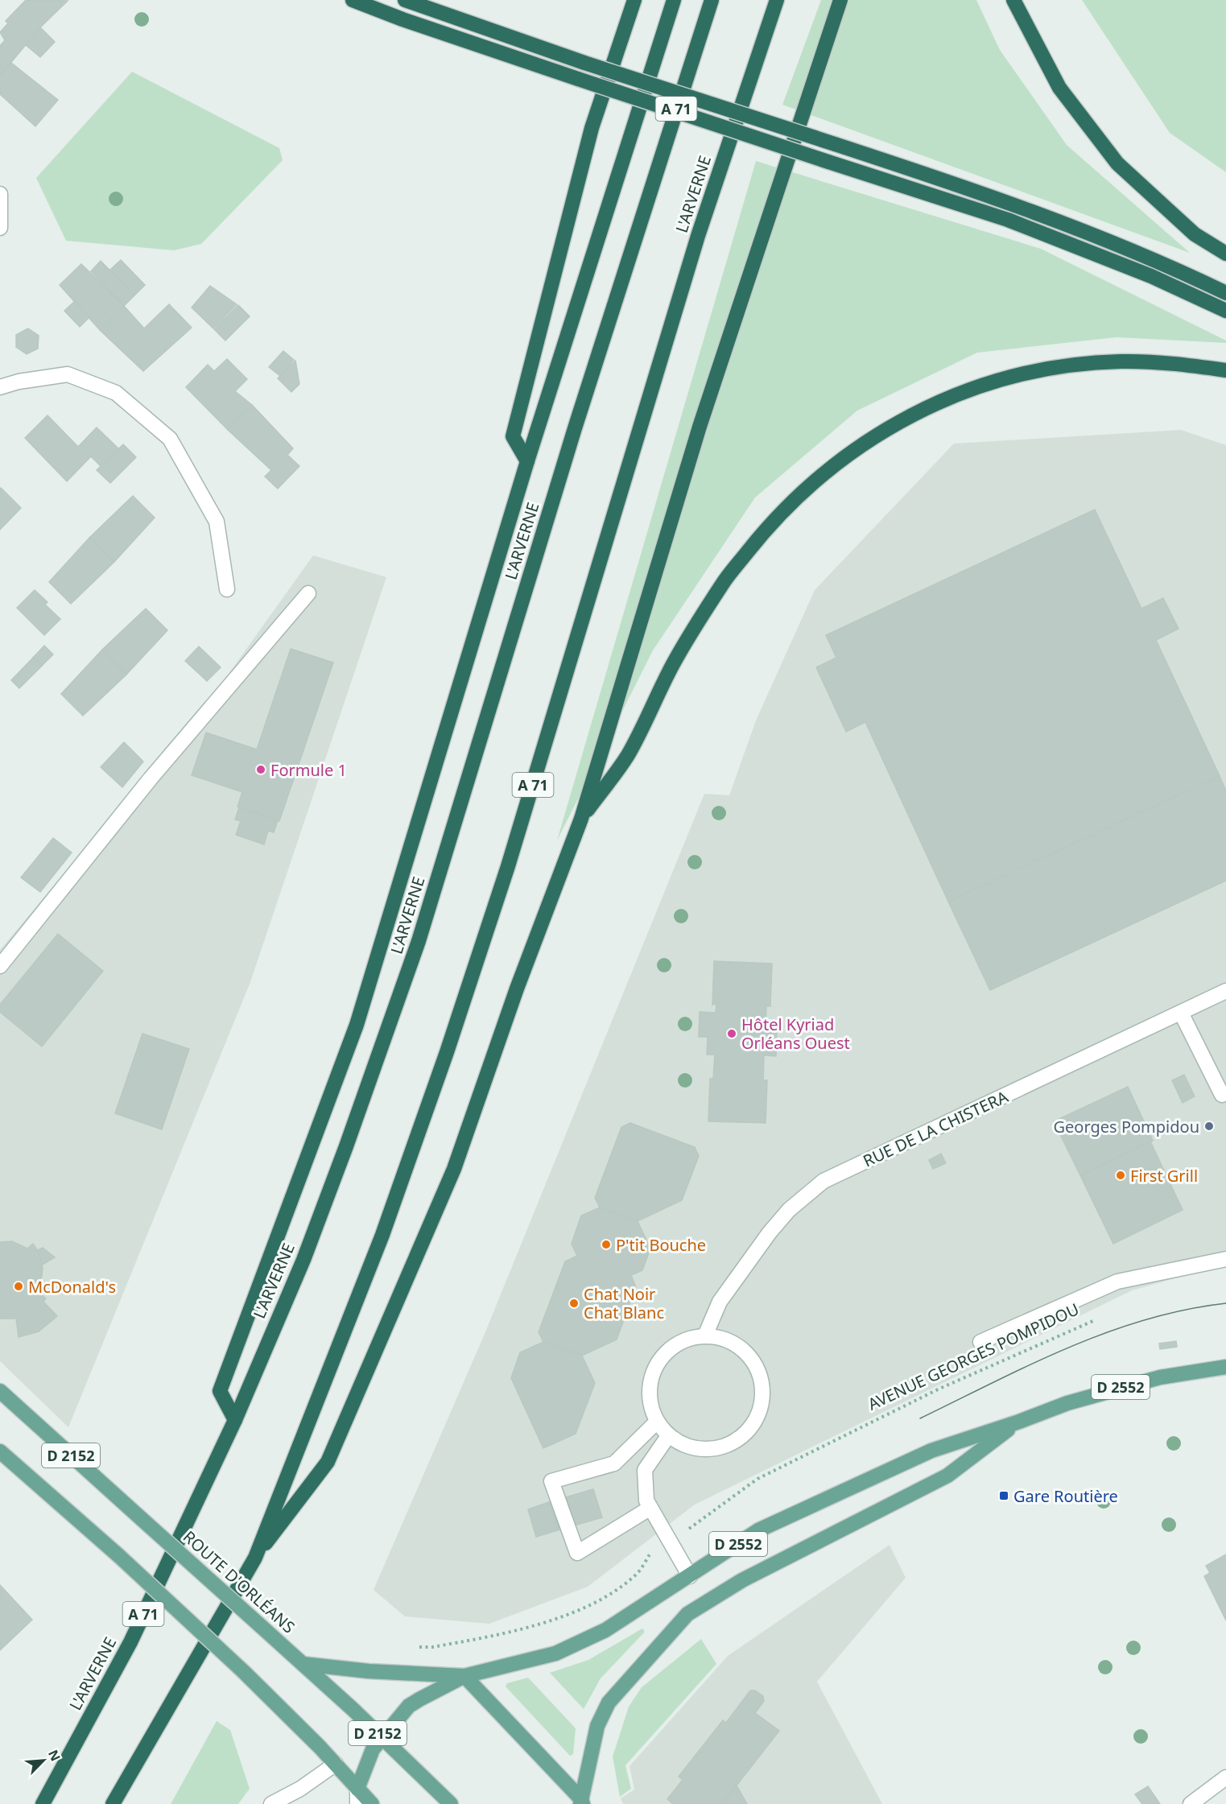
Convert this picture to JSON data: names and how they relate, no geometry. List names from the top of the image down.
{
  "streets": {
    "highway": ["A 71", "L'ARVERNE"],
    "main road": ["D 2552", "D 2152", "ROUTE D'ORLÉANS"],
    "street": ["RUE DE LA CHISTERA"],
    "path": ["AVENUE GEORGES POMPIDOU"]
  },
  "places": {
    "other": [
      "Formule 1",
      "Hôtel Kyriad Orléans Ouest",
      "Georges Pompidou",
      "First Grill",
      "P'tit Bouche",
      "McDonald's",
      "Chat Noir Chat Blanc"
    ],
    "transit": ["Gare Routière"]
  },
  "north": "top right"
}
